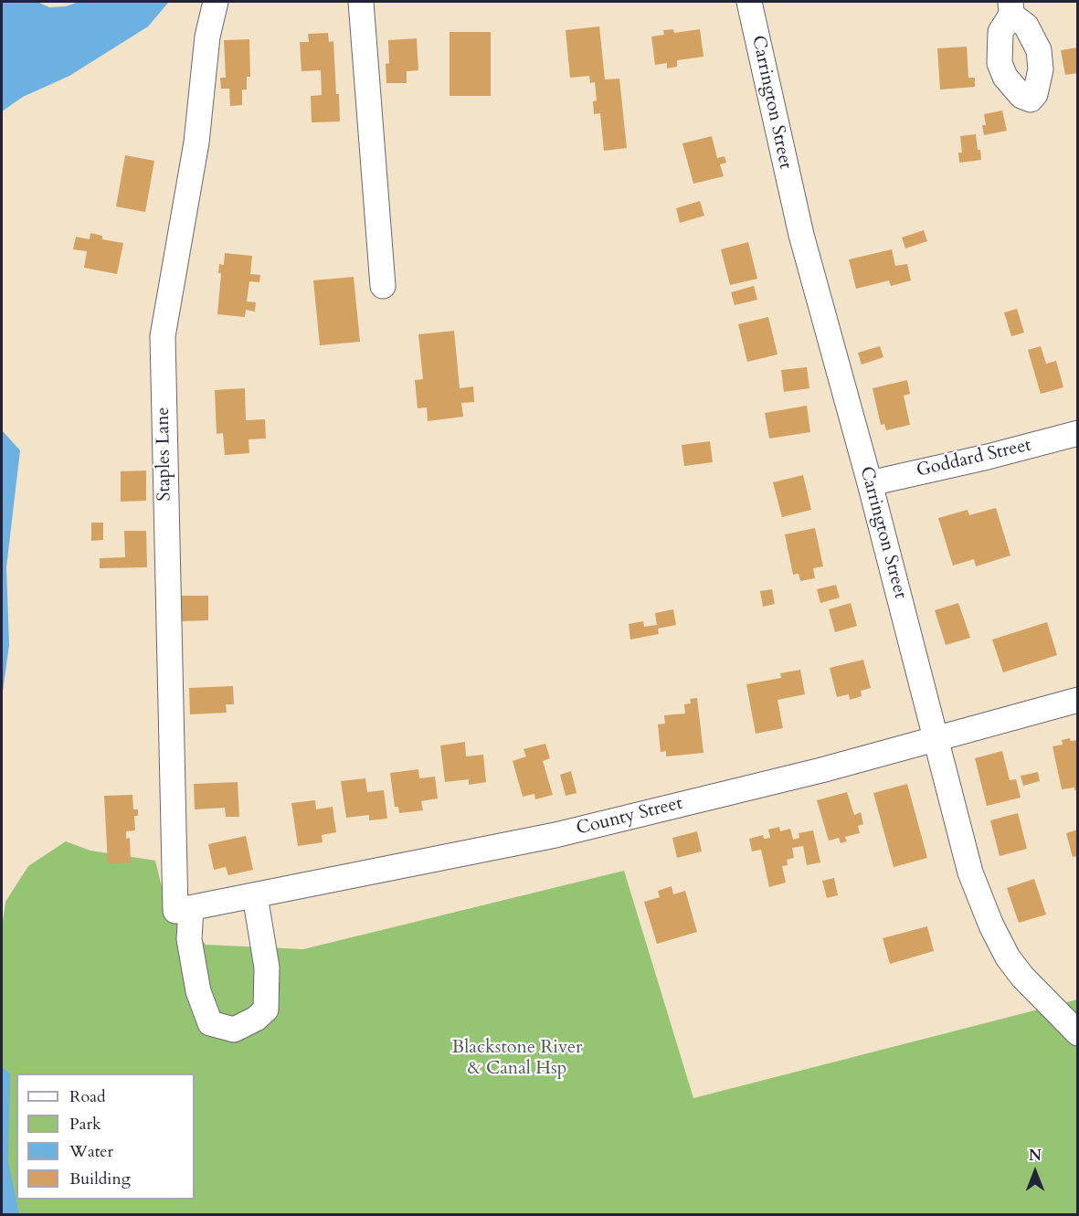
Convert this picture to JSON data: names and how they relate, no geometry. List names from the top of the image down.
{
  "streets": {
    "street": [
      "Carrington Street",
      "Staples Lane",
      "Goddard Street",
      "County Street"
    ]
  },
  "crossings": [
    ["Carrington Street", "Goddard Street"],
    ["Carrington Street", "County Street"],
    ["Staples Lane", "County Street"]
  ],
  "parks": ["Blackstone River & Canal Hsp"],
  "legend": [
    "Road",
    "Park",
    "Water",
    "Building"
  ],
  "north": "top"
}
